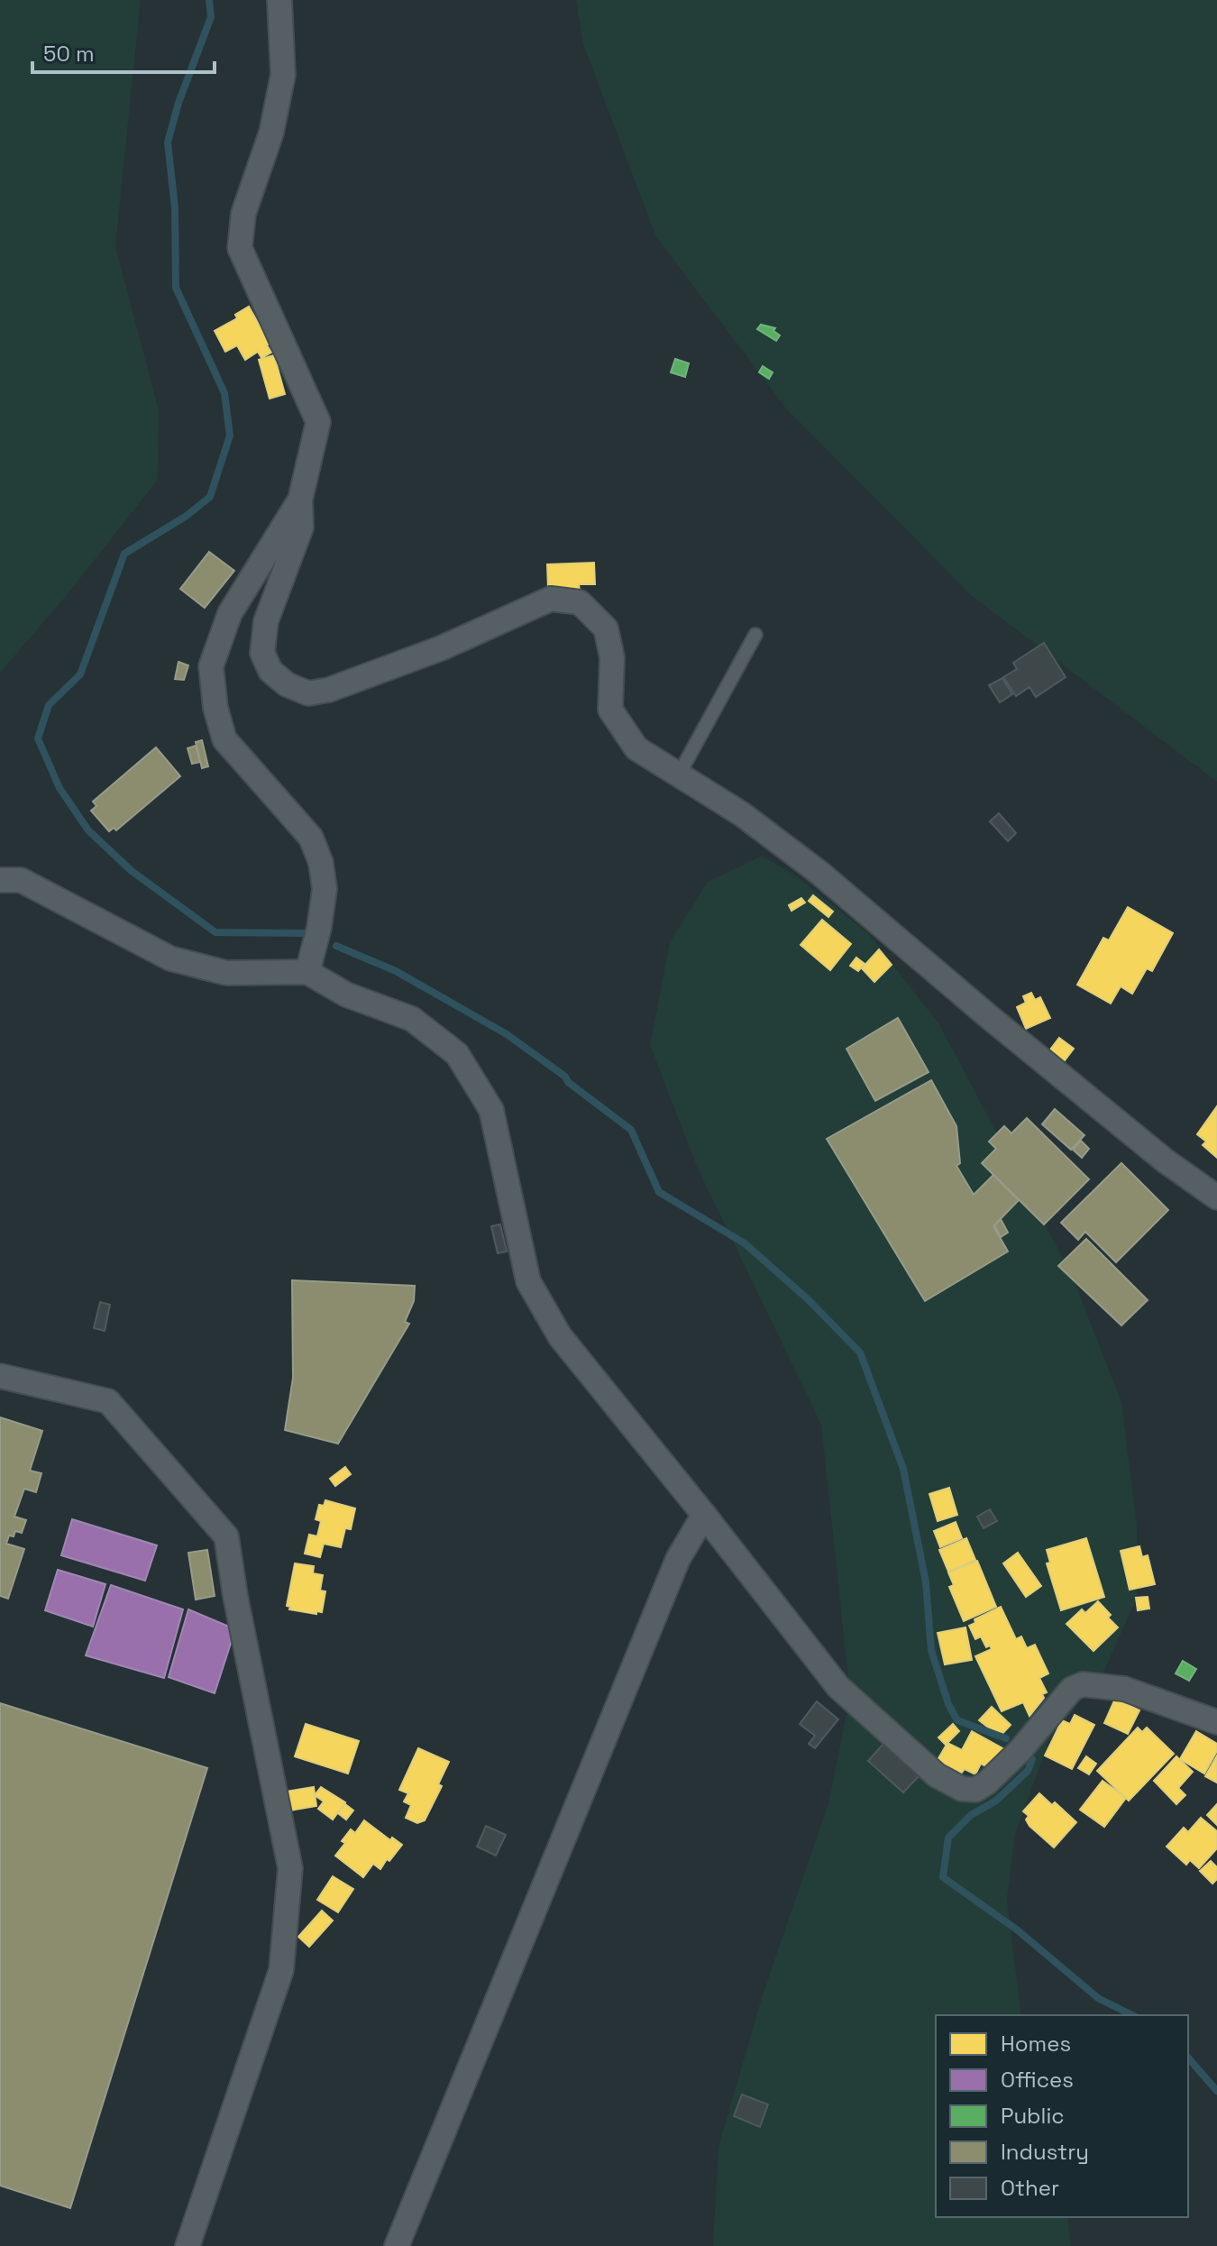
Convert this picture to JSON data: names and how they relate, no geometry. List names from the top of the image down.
{
  "legend": [
    "Homes",
    "Offices",
    "Public",
    "Industry",
    "Other"
  ],
  "scale_bar": "50 m"
}
